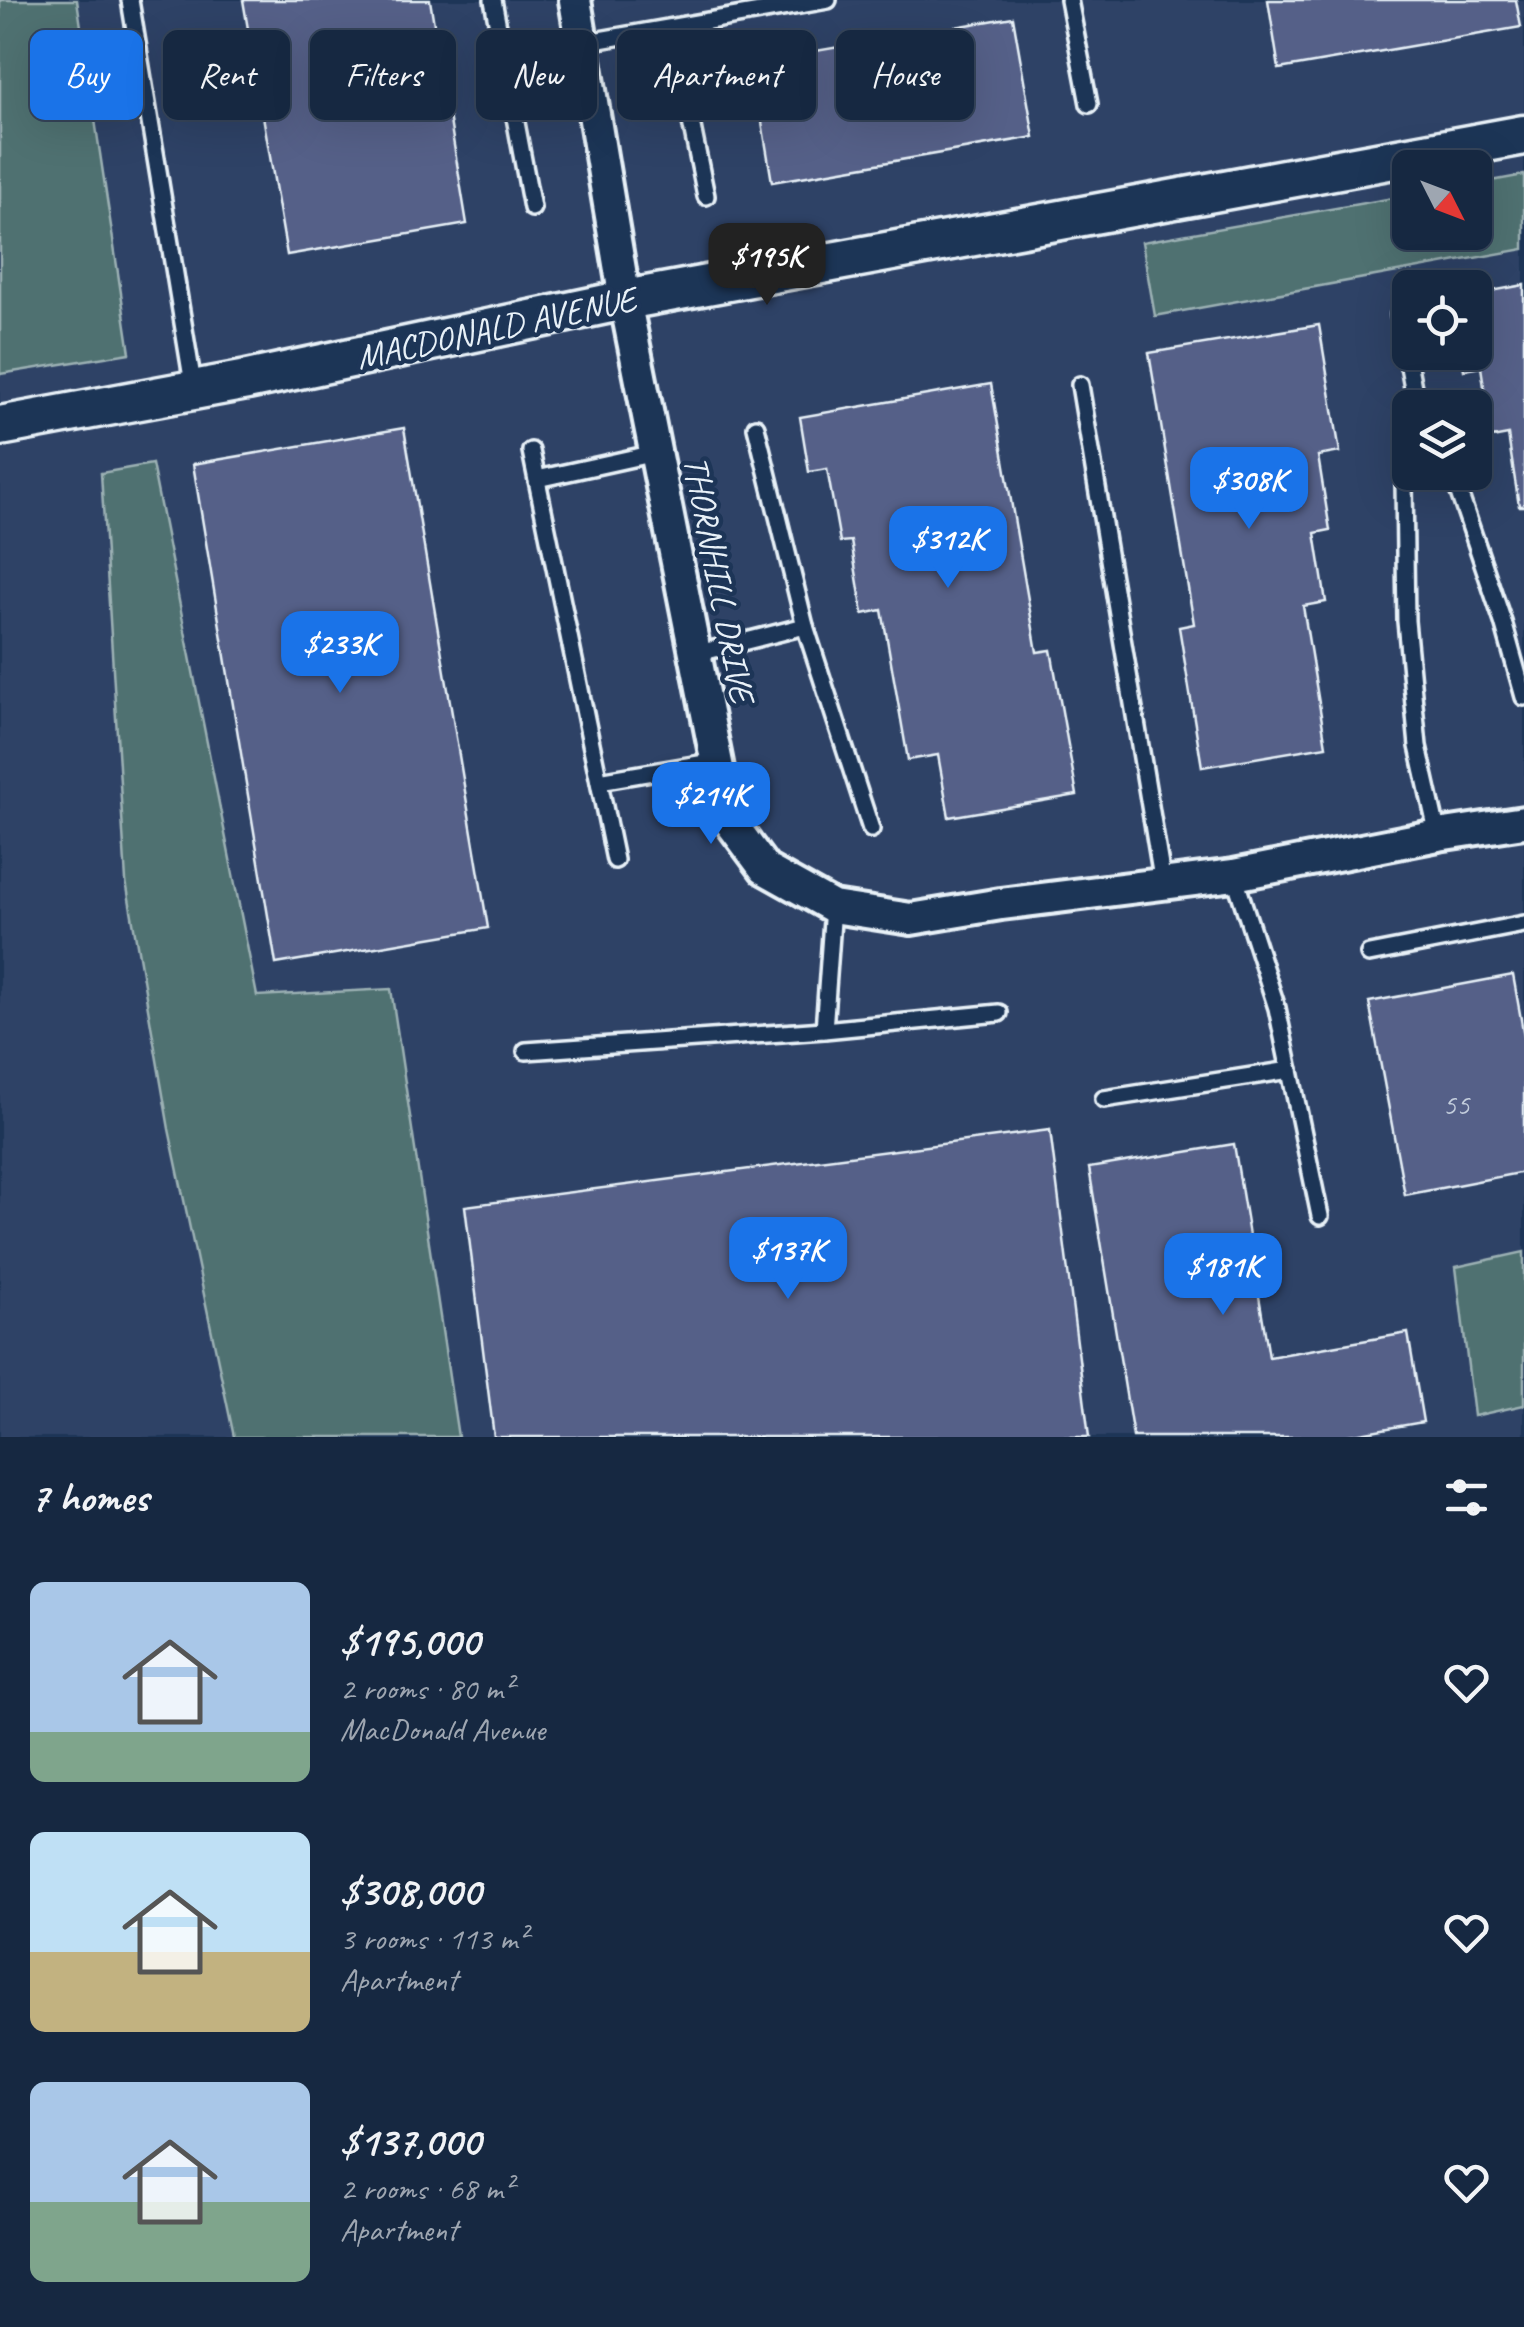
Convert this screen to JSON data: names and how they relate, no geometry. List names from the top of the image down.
{
  "streets": {
    "street": ["MACDONALD AVENUE", "THORNHILL DRIVE"]
  },
  "crossings": [
    ["MACDONALD AVENUE", "THORNHILL DRIVE"]
  ],
  "house_numbers": ["55"],
  "north": "bottom right",
  "page": {
    "chip": [
      "Buy",
      "Rent",
      "Filters",
      "New",
      "Apartment",
      "House"
    ],
    "price": [
      "$195K",
      "$308K",
      "$312K",
      "$233K",
      "$214K",
      "$137K",
      "$181K"
    ],
    "heading": "7 homes",
    "list": [
      {
        "name": "$195,000",
        "note": "2 rooms · 80 m² · MacDonald Avenue"
      },
      {
        "name": "$308,000",
        "note": "3 rooms · 113 m² · Apartment"
      },
      {
        "name": "$137,000",
        "note": "2 rooms · 68 m² · Apartment"
      }
    ]
  }
}
